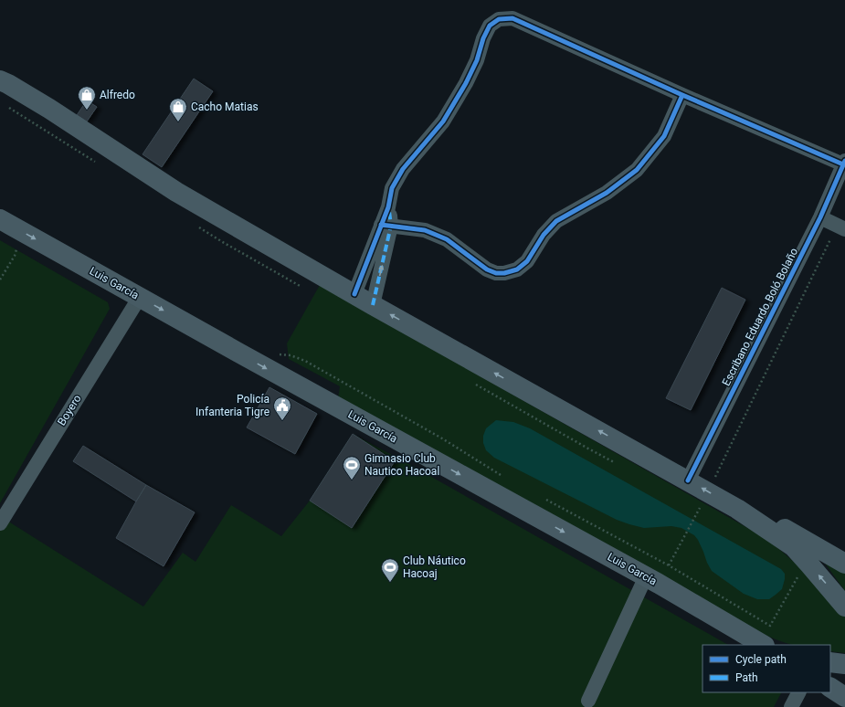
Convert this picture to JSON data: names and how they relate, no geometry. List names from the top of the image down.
{
  "streets": {
    "main road": ["Luis García"],
    "street": ["Escribano Eduardo Boló Bolaño", "Boyero"]
  },
  "crossings": [
    ["Luis García", "Boyero"]
  ],
  "places": {
    "shop": ["Alfredo", "Cacho Matias"],
    "public building": ["Policía Infanteria Tigre"],
    "sports": ["Gimnasio Club Nautico Hacoal", "Club Náutico Hacoaj"]
  },
  "legend": ["Cycle path", "Path"]
}
